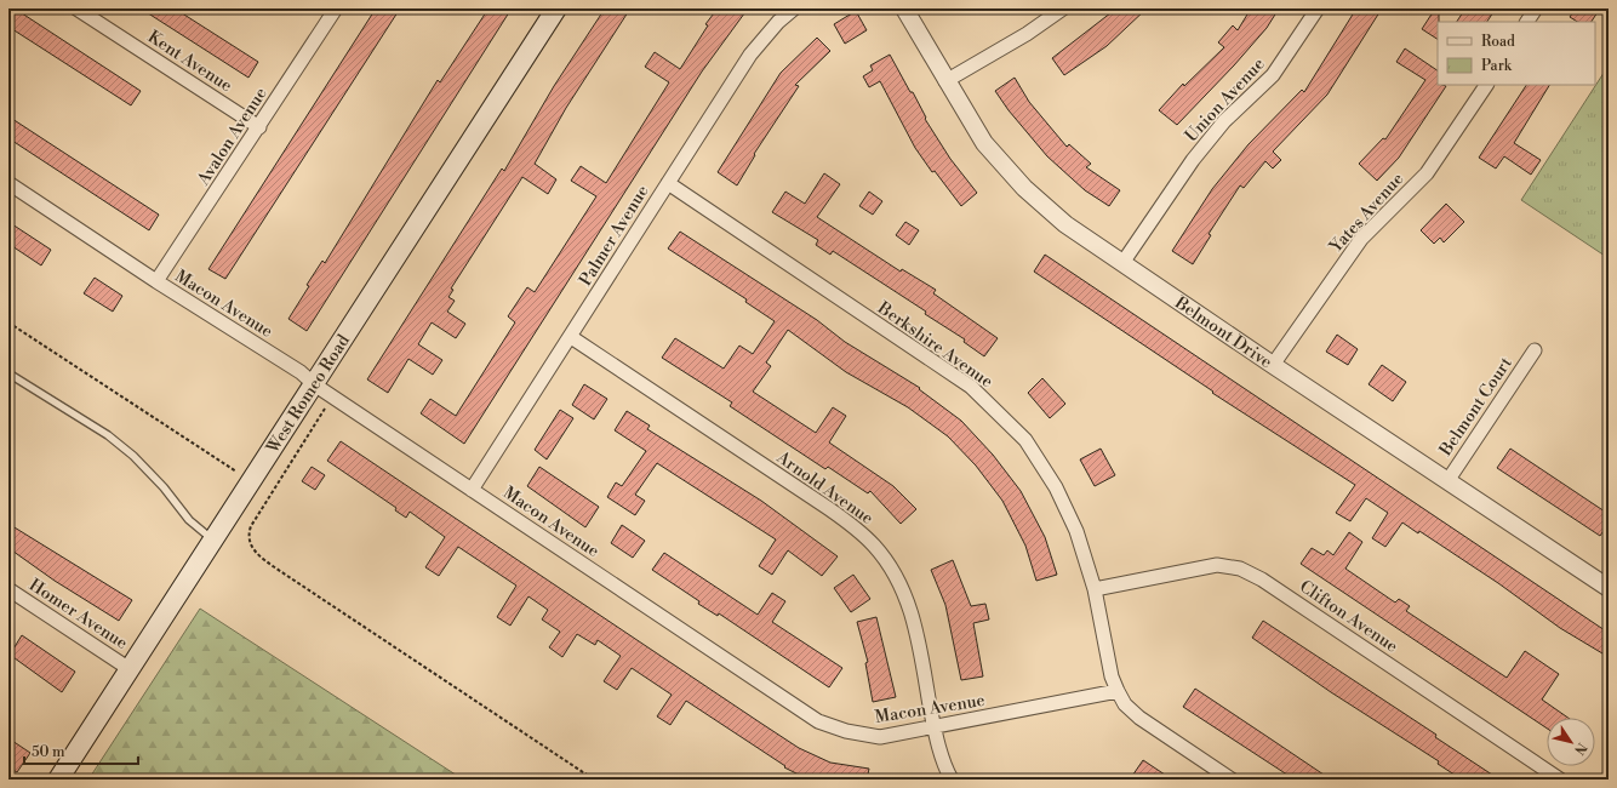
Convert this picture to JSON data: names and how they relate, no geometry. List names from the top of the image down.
{
  "streets": {
    "main road": ["West Romeo Road"],
    "street": [
      "Kent Avenue",
      "Union Avenue",
      "Avalon Avenue",
      "Yates Avenue",
      "Palmer Avenue",
      "Macon Avenue",
      "Belmont Drive",
      "Berkshire Avenue",
      "Belmont Court",
      "Arnold Avenue",
      "Homer Avenue",
      "Clifton Avenue"
    ]
  },
  "crossings": [
    ["Kent Avenue", "Avalon Avenue"],
    ["Union Avenue", "Belmont Drive"],
    ["Avalon Avenue", "Macon Avenue"],
    ["Yates Avenue", "Belmont Drive"],
    ["Palmer Avenue", "Macon Avenue"],
    ["Palmer Avenue", "Berkshire Avenue"],
    ["Palmer Avenue", "Arnold Avenue"],
    ["Macon Avenue", "Berkshire Avenue"],
    ["Macon Avenue", "West Romeo Road"],
    ["Macon Avenue", "Arnold Avenue"],
    ["Belmont Drive", "Belmont Court"],
    ["Berkshire Avenue", "Clifton Avenue"],
    ["West Romeo Road", "Homer Avenue"]
  ],
  "legend": ["Road", "Park"],
  "scale_bar": "50 m",
  "north": "bottom right"
}
